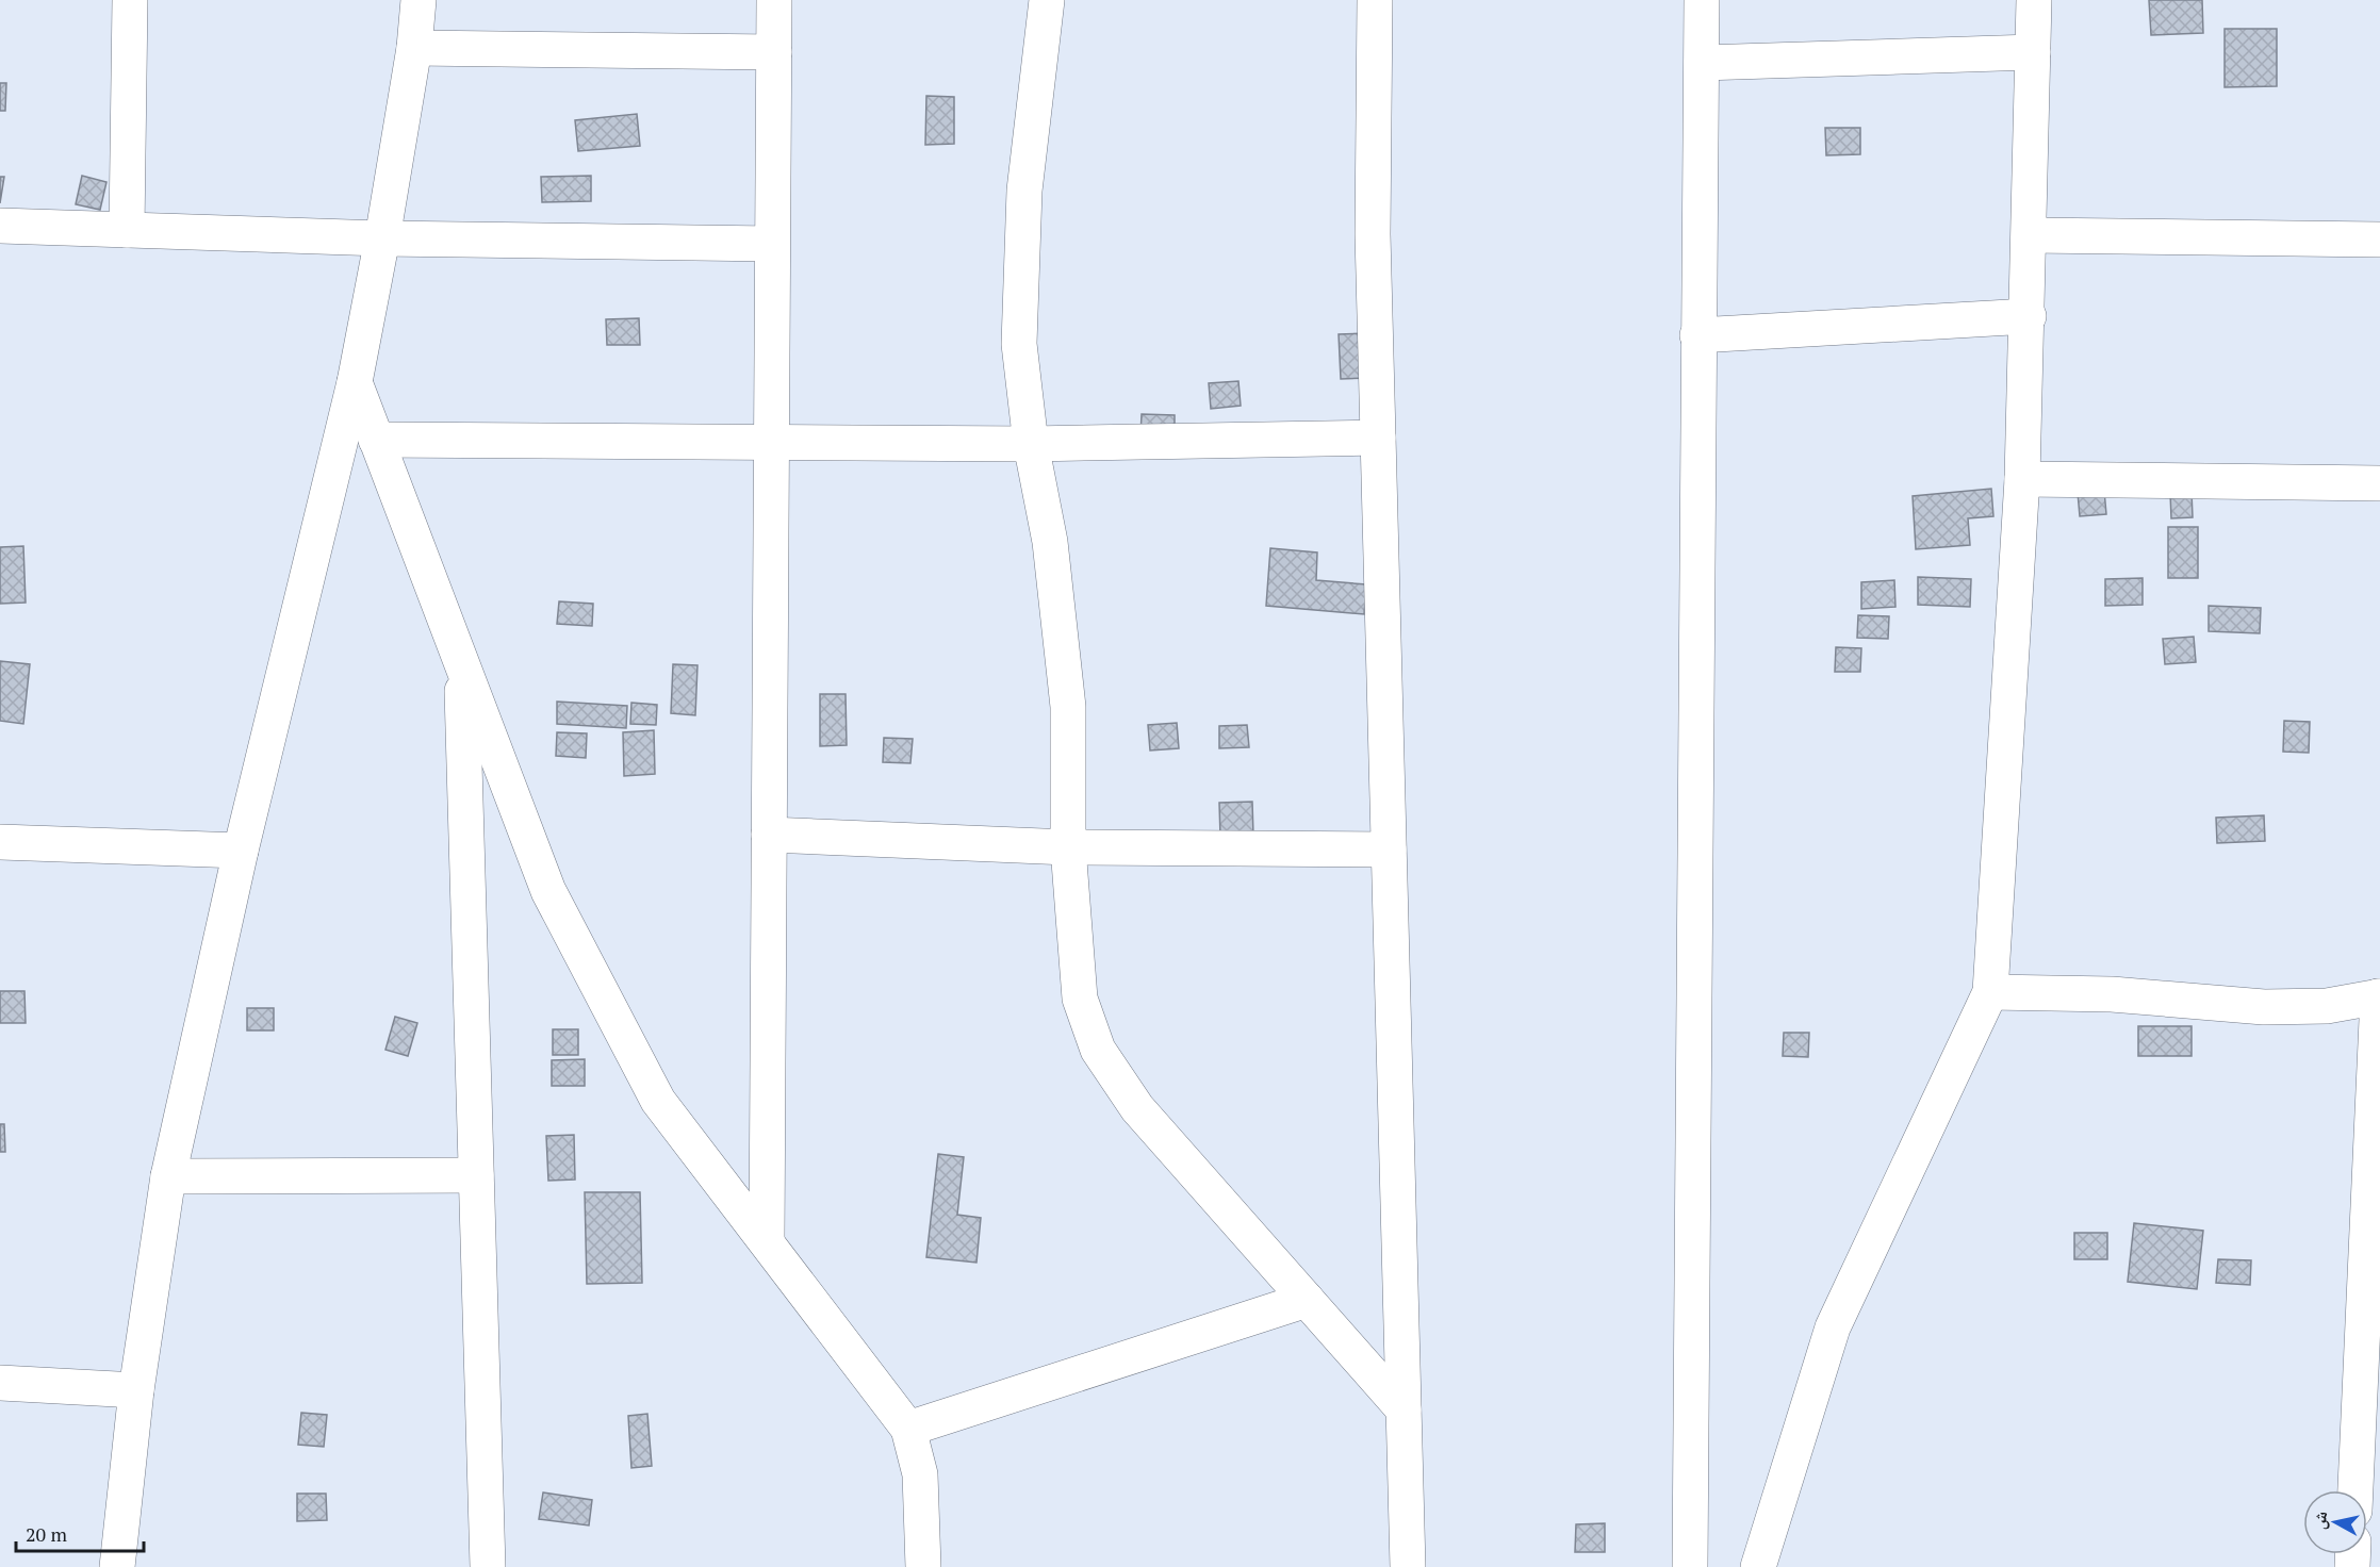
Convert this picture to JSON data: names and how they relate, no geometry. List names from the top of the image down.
{
  "scale_bar": "20 m",
  "north": "left"
}
